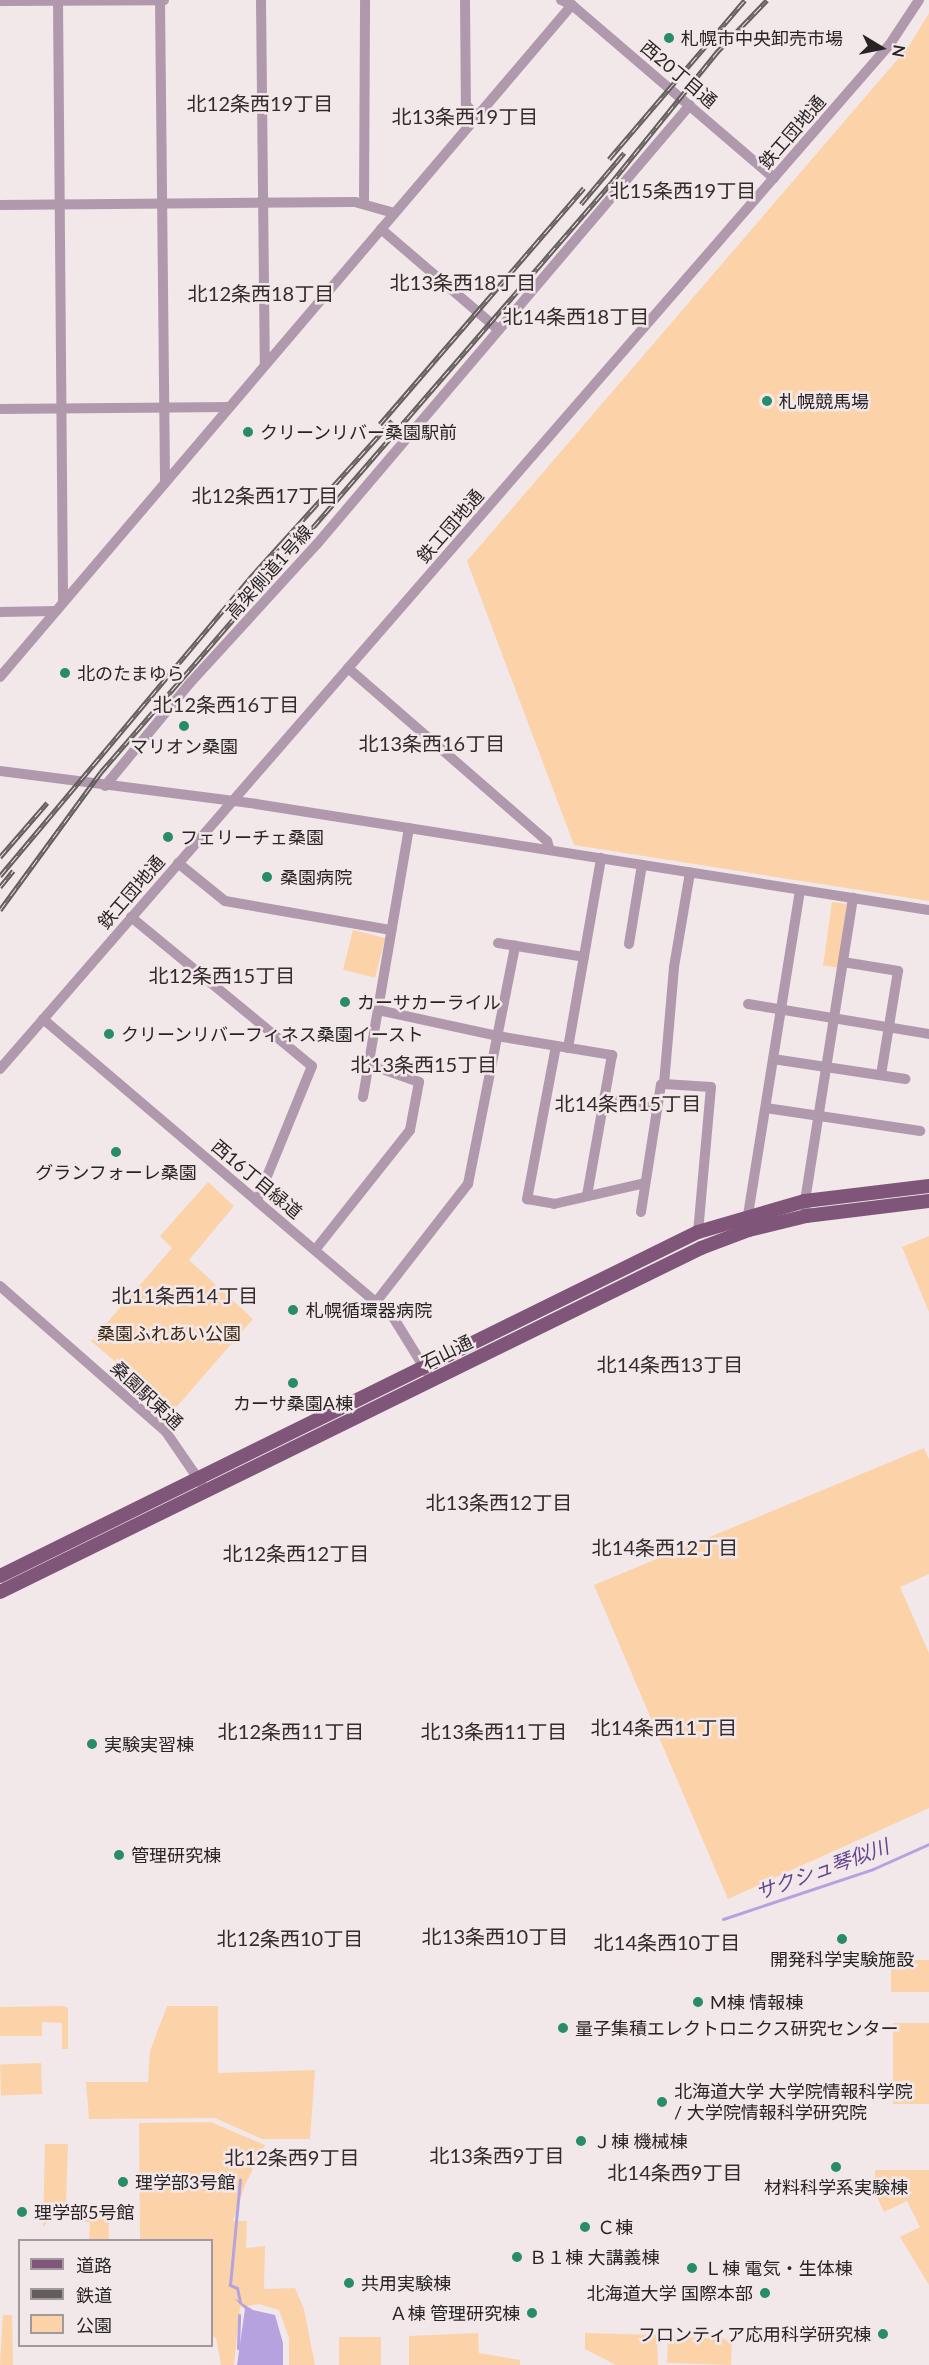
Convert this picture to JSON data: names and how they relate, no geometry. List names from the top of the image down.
{
  "streets": {
    "main road": ["石山通"],
    "street": [
      "西20丁目通",
      "鉄工団地通",
      "高架側道1号線",
      "西16丁目緑道",
      "桑園駅東通"
    ]
  },
  "crossings": [
    ["西20丁目通", "鉄工団地通"],
    ["西20丁目通", "高架側道1号線"],
    ["鉄工団地通", "西16丁目緑道"],
    ["西16丁目緑道", "石山通"],
    ["石山通", "桑園駅東通"]
  ],
  "districts": [
    "北12条西19丁目",
    "北13条西19丁目",
    "北15条西19丁目",
    "北13条西18丁目",
    "北12条西18丁目",
    "北14条西18丁目",
    "北12条西17丁目",
    "北12条西16丁目",
    "北13条西16丁目",
    "北12条西15丁目",
    "北13条西15丁目",
    "北14条西15丁目",
    "北11条西14丁目",
    "北14条西13丁目",
    "北13条西12丁目",
    "北14条西12丁目",
    "北12条西12丁目",
    "北14条西11丁目",
    "北12条西11丁目",
    "北13条西11丁目",
    "北13条西10丁目",
    "北12条西10丁目",
    "北14条西10丁目",
    "北13条西9丁目",
    "北12条西9丁目",
    "北14条西9丁目"
  ],
  "water": ["サクシュ琴似川"],
  "parks": ["桑園ふれあい公園"],
  "places": [
    "札幌市中央卸売市場",
    "札幌競馬場",
    "クリーンリバー桑園駅前",
    "北のたまゆら",
    "マリオン桑園",
    "フェリーチェ桑園",
    "桑園病院",
    "カーサカーライル",
    "クリーンリバーフィネス桑園イースト",
    "グランフォーレ桑園",
    "札幌循環器病院",
    "カーサ桑園A棟",
    "実験実習棟",
    "管理研究棟",
    "開発科学実験施設",
    "M棟 情報棟",
    "量子集積エレクトロニクス研究センター",
    "北海道大学 大学院情報科学院 / 大学院情報科学研究院",
    "Ｊ棟 機械棟",
    "材料科学系実験棟",
    "理学部3号館",
    "理学部5号館",
    "Ｃ棟",
    "Ｂ１棟 大講義棟",
    "Ｌ棟 電気・生体棟",
    "共用実験棟",
    "北海道大学 国際本部",
    "Ａ棟 管理研究棟",
    "フロンティア応用科学研究棟"
  ],
  "legend": ["道路", "鉄道", "公園"],
  "north": "right"
}
